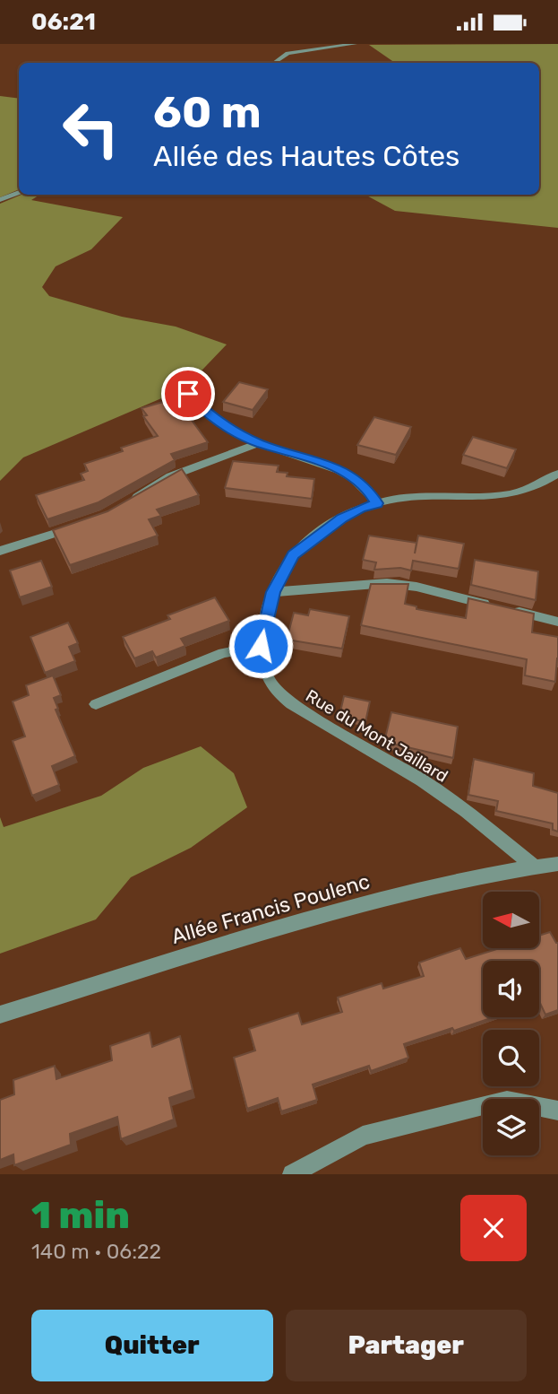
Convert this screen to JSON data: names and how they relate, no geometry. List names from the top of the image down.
{
  "streets": {
    "street": ["Rue du Mont Jaillard", "Allée Francis Poulenc"]
  },
  "crossings": [
    ["Rue du Mont Jaillard", "Allée Francis Poulenc"]
  ],
  "north": "left",
  "page": {
    "status": "06:21",
    "turn": ["60 m", "Allée des Hautes Côtes"],
    "heading": ["1 min", "140 m · 06:22"],
    "buttons": ["Quitter", "Partager"]
  }
}
